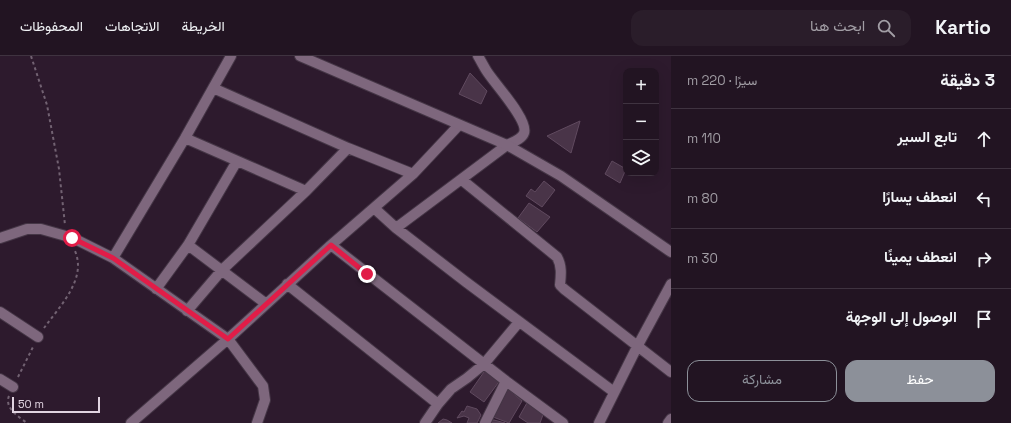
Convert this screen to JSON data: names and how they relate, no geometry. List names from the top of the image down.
{
  "scale_bar": "50 m",
  "page": {
    "header": "Kartio",
    "search": "ابحث هنا",
    "nav": ["الخريطة", "الاتجاهات", "المحفوظات"],
    "heading": ["3 دقيقة", "سيرًا · 220 m"],
    "map_buttons": ["+", "−"],
    "list": [
      ["تابع السير", "110 m"],
      ["انعطف يسارًا", "80 m"],
      ["انعطف يمينًا", "30 m"],
      "الوصول إلى الوجهة"
    ],
    "buttons": ["حفظ", "مشاركة"],
    "scale": "50 m"
  }
}
